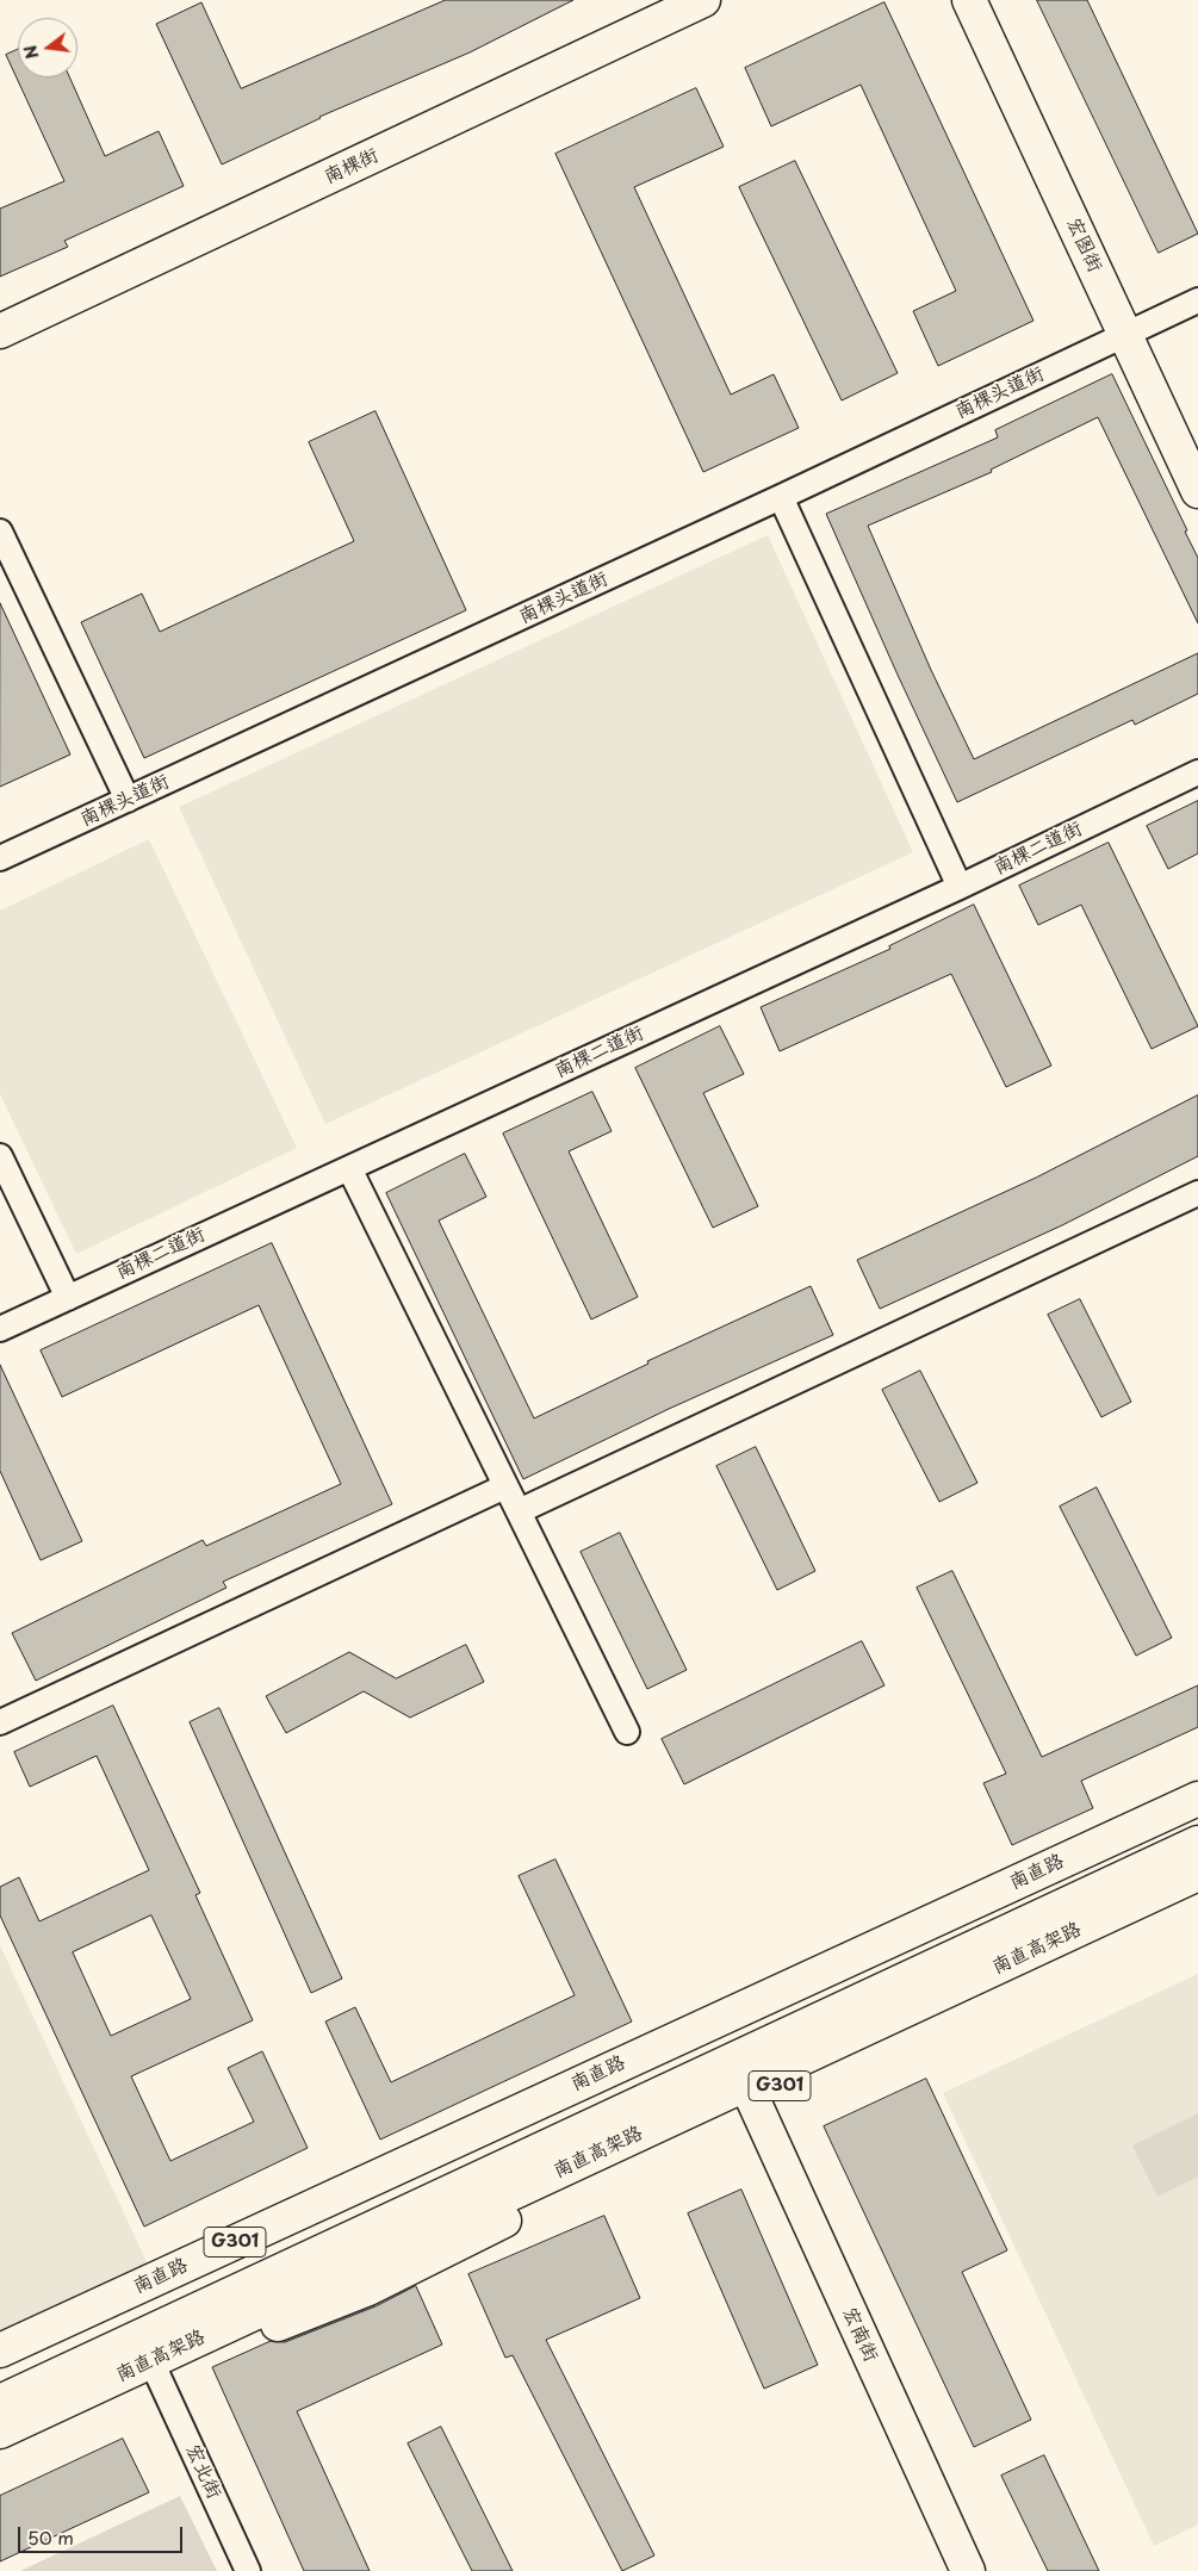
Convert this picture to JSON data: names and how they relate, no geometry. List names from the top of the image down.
{
  "streets": {
    "main road": [
      "南棵街",
      "宏图街",
      "南直路",
      "南直高架路",
      "G301",
      "宏南街"
    ],
    "street": ["南棵头道街", "南棵二道街", "宏北街"]
  },
  "crossings": [
    ["宏图街", "南棵头道街"],
    ["G301", "宏南街"],
    ["G301", "宏北街"]
  ],
  "scale_bar": "50 m",
  "north": "left"
}
